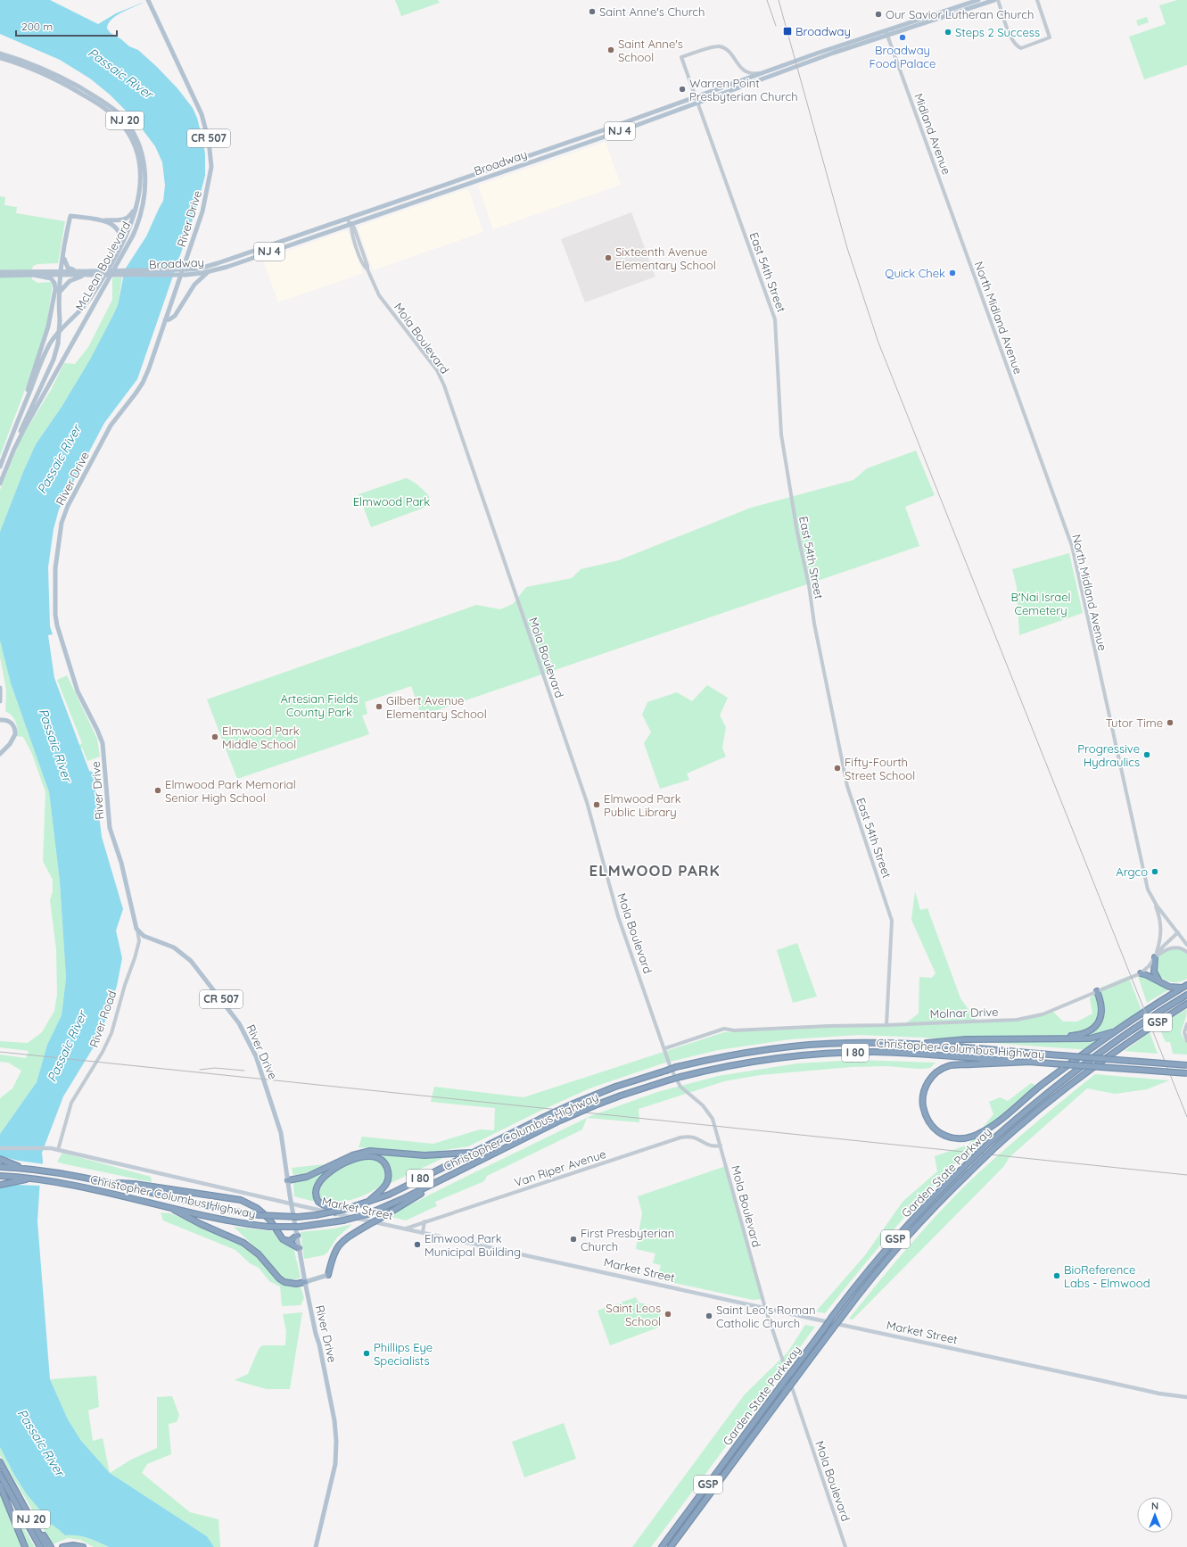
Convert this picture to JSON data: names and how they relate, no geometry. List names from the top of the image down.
{
  "streets": {
    "highway": [
      "NJ 20",
      "GSP",
      "Christopher Columbus Highway",
      "I 80",
      "Garden State Parkway"
    ],
    "main road": [
      "NJ 4",
      "CR 507",
      "Broadway",
      "River Drive",
      "McLean Boulevard",
      "Market Street"
    ],
    "street": [
      "Midland Avenue",
      "East 54th Street",
      "North Midland Avenue",
      "Mola Boulevard",
      "Molnar Drive",
      "River Road",
      "Van Riper Avenue"
    ]
  },
  "crossings": [
    ["Midland Avenue", "Broadway"],
    ["Midland Avenue", "North Midland Avenue"],
    ["Broadway", "East 54th Street"],
    ["Broadway", "Mola Boulevard"],
    ["River Drive", "River Road"],
    ["River Drive", "Market Street"],
    ["East 54th Street", "Molnar Drive"],
    ["North Midland Avenue", "Molnar Drive"],
    ["Mola Boulevard", "Molnar Drive"],
    ["Mola Boulevard", "Van Riper Avenue"],
    ["Mola Boulevard", "Market Street"],
    ["River Road", "Market Street"],
    ["Van Riper Avenue", "Market Street"]
  ],
  "districts": ["ELMWOOD PARK"],
  "water": ["Passaic River"],
  "parks": ["Elmwood Park", "B'Nai Israel Cemetery", "Artesian Fields County Park"],
  "places": {
    "other": [
      "Saint Anne's Church",
      "Our Savior Lutheran Church",
      "Steps 2 Success",
      "Broadway Food Palace",
      "Saint Anne's School",
      "Warren Point Presbyterian Church",
      "Sixteenth Avenue Elementary School",
      "Quick Chek",
      "Gilbert Avenue Elementary School",
      "Tutor Time",
      "Elmwood Park Middle School",
      "Progressive Hydraulics",
      "Fifty-Fourth Street School",
      "Elmwood Park Memorial Senior High School",
      "Elmwood Park Public Library",
      "Argco",
      "First Presbyterian Church",
      "Elmwood Park Municipal Building",
      "BioReference Labs - Elmwood",
      "Saint Leos School",
      "Saint Leo's Roman Catholic Church",
      "Phillips Eye Specialists"
    ],
    "transit": ["Broadway"]
  },
  "scale_bar": "200 m",
  "north": "top"
}
